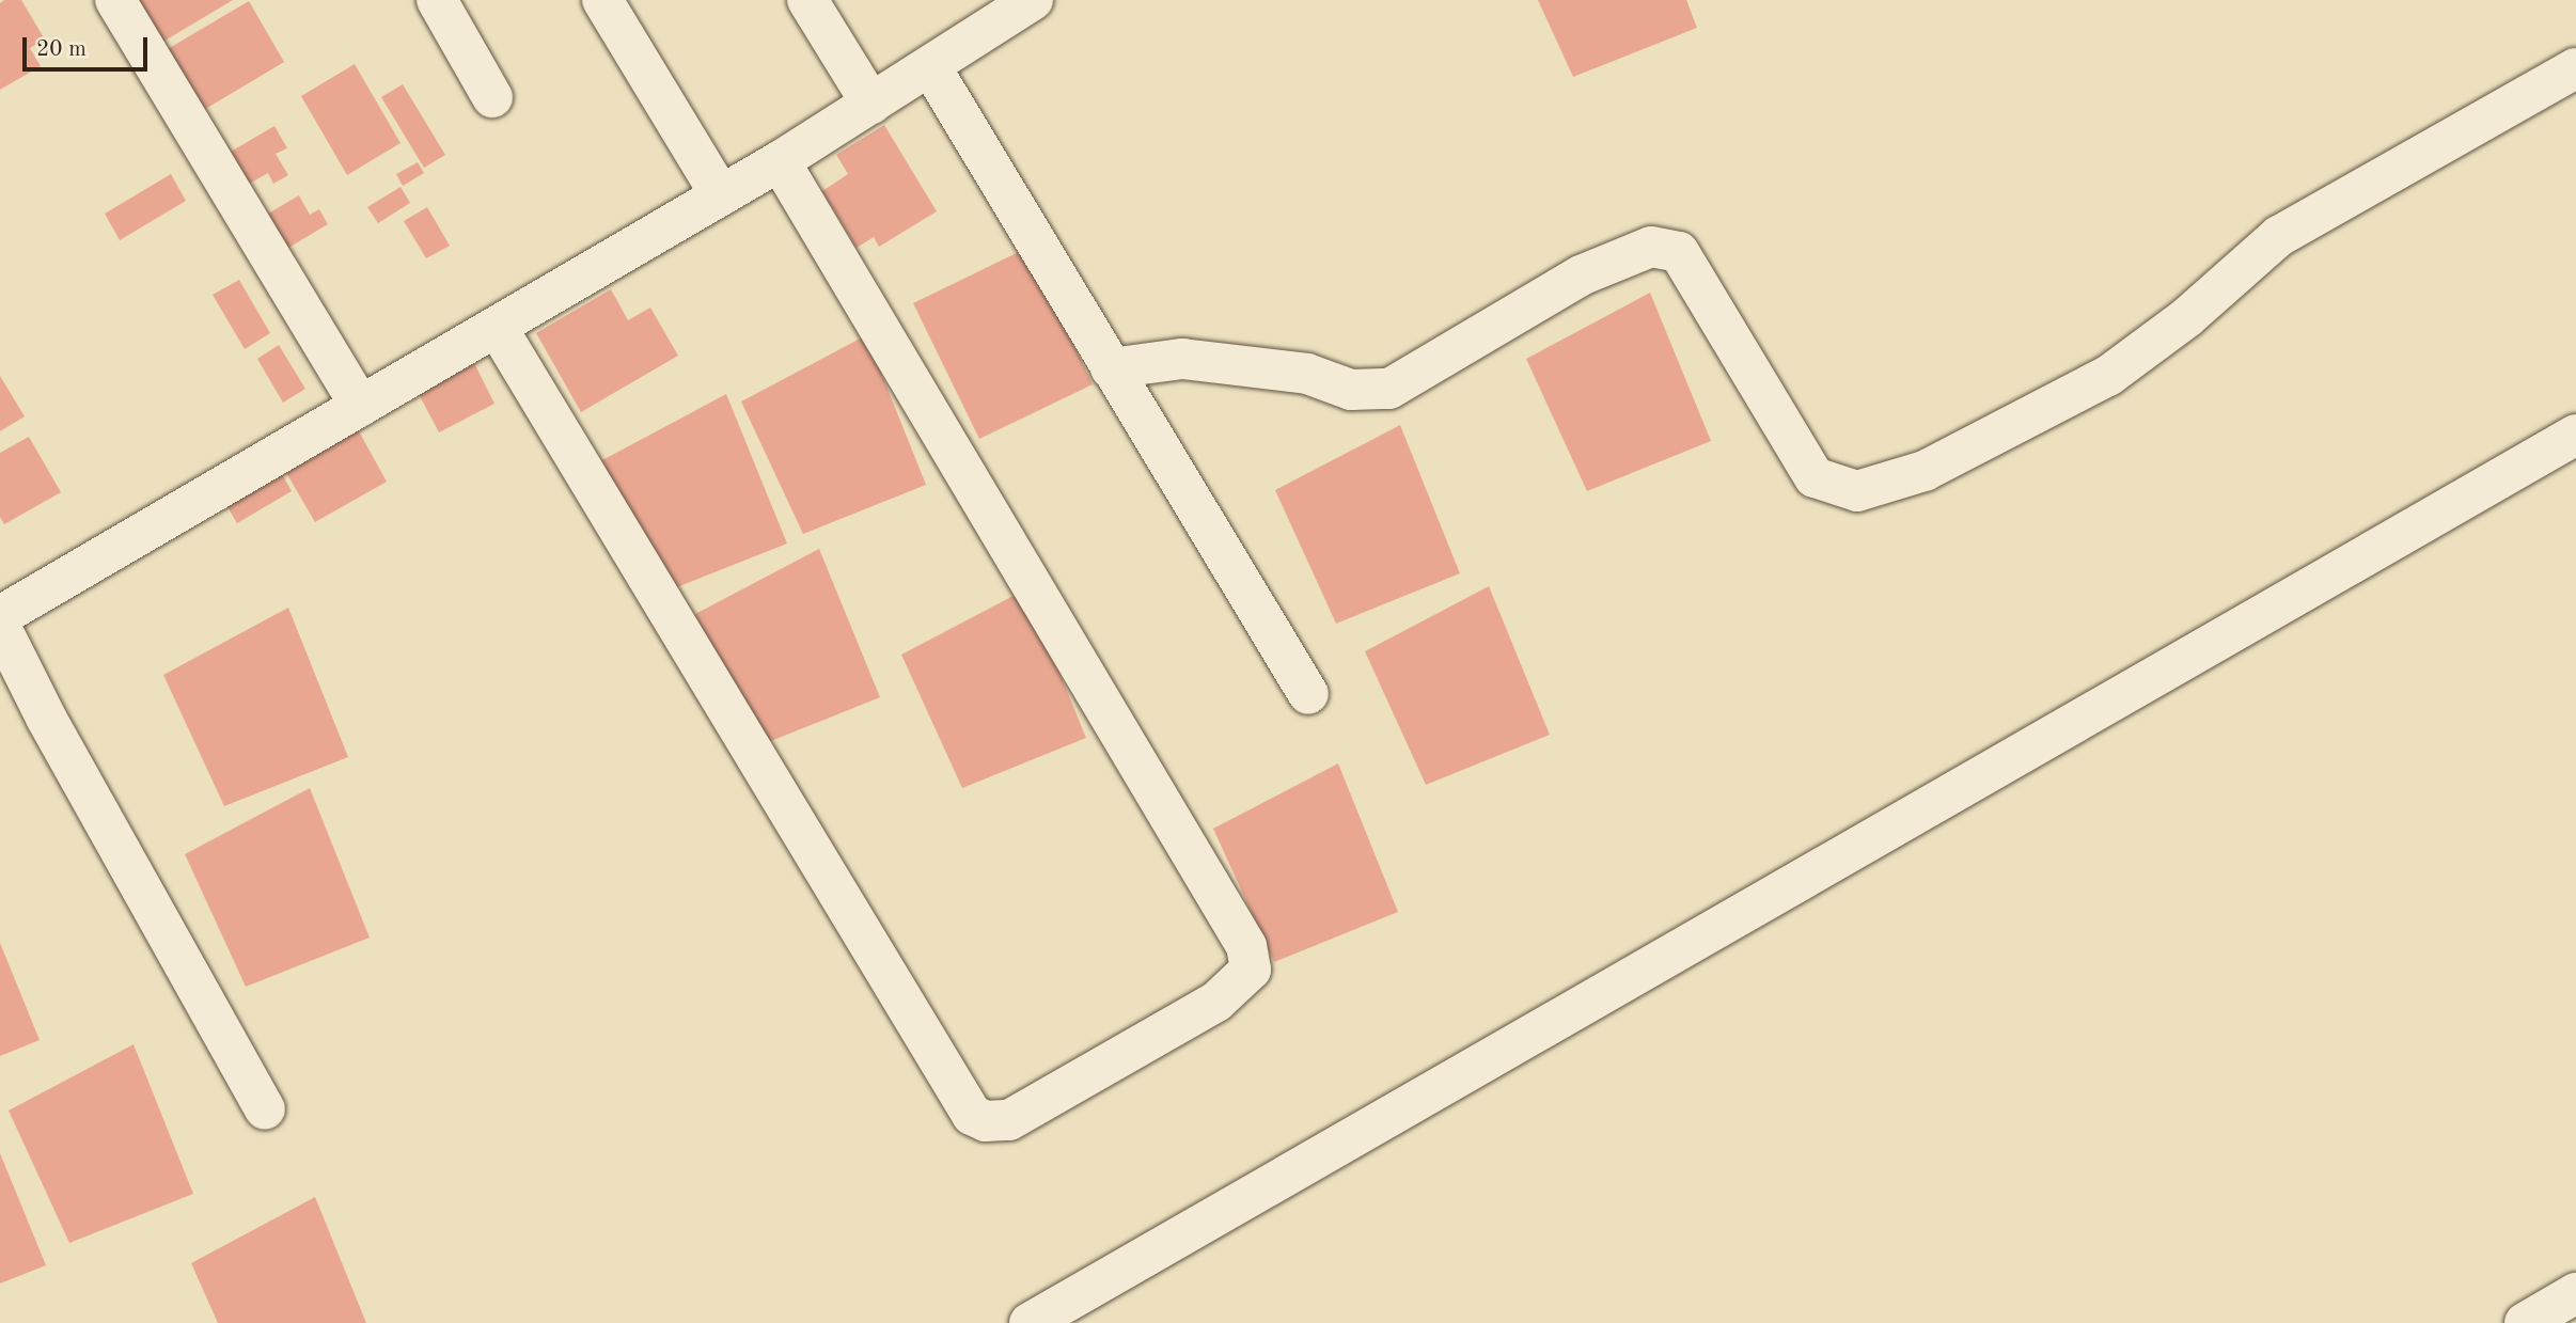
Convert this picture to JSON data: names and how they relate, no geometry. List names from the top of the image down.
{
  "scale_bar": "20 m"
}
